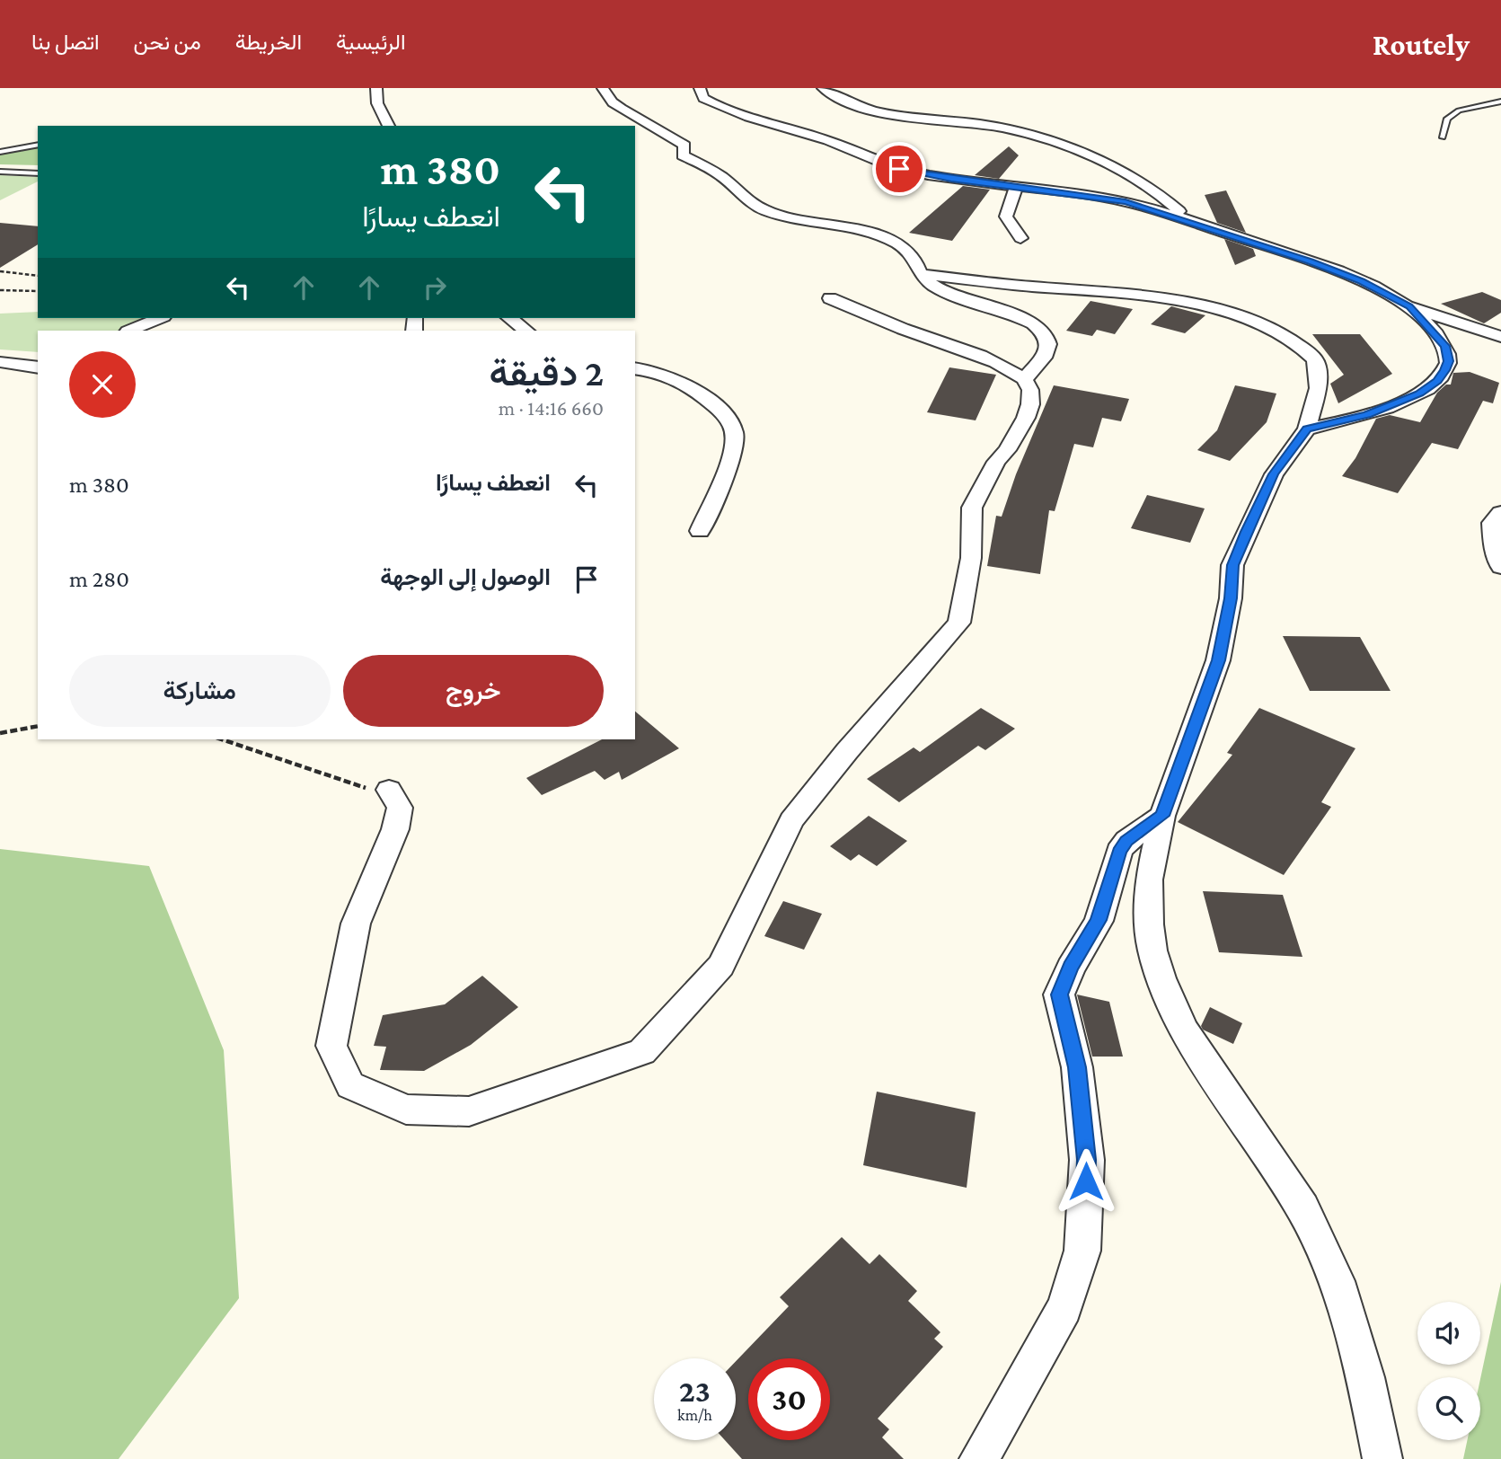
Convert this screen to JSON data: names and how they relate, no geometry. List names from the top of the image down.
{
  "page": {
    "header": "Routely",
    "nav": [
      "الرئيسية",
      "الخريطة",
      "من نحن",
      "اتصل بنا"
    ],
    "turn": ["380 m", "انعطف يسارًا"],
    "heading": ["2 دقيقة", "660 m · 14:16"],
    "list": [
      {
        "name": "انعطف يسارًا",
        "value": "380 m"
      },
      {
        "name": "الوصول إلى الوجهة",
        "value": "280 m"
      }
    ],
    "buttons": ["خروج", "مشاركة"],
    "speed": "23 km/h",
    "limit": "30"
  }
}
